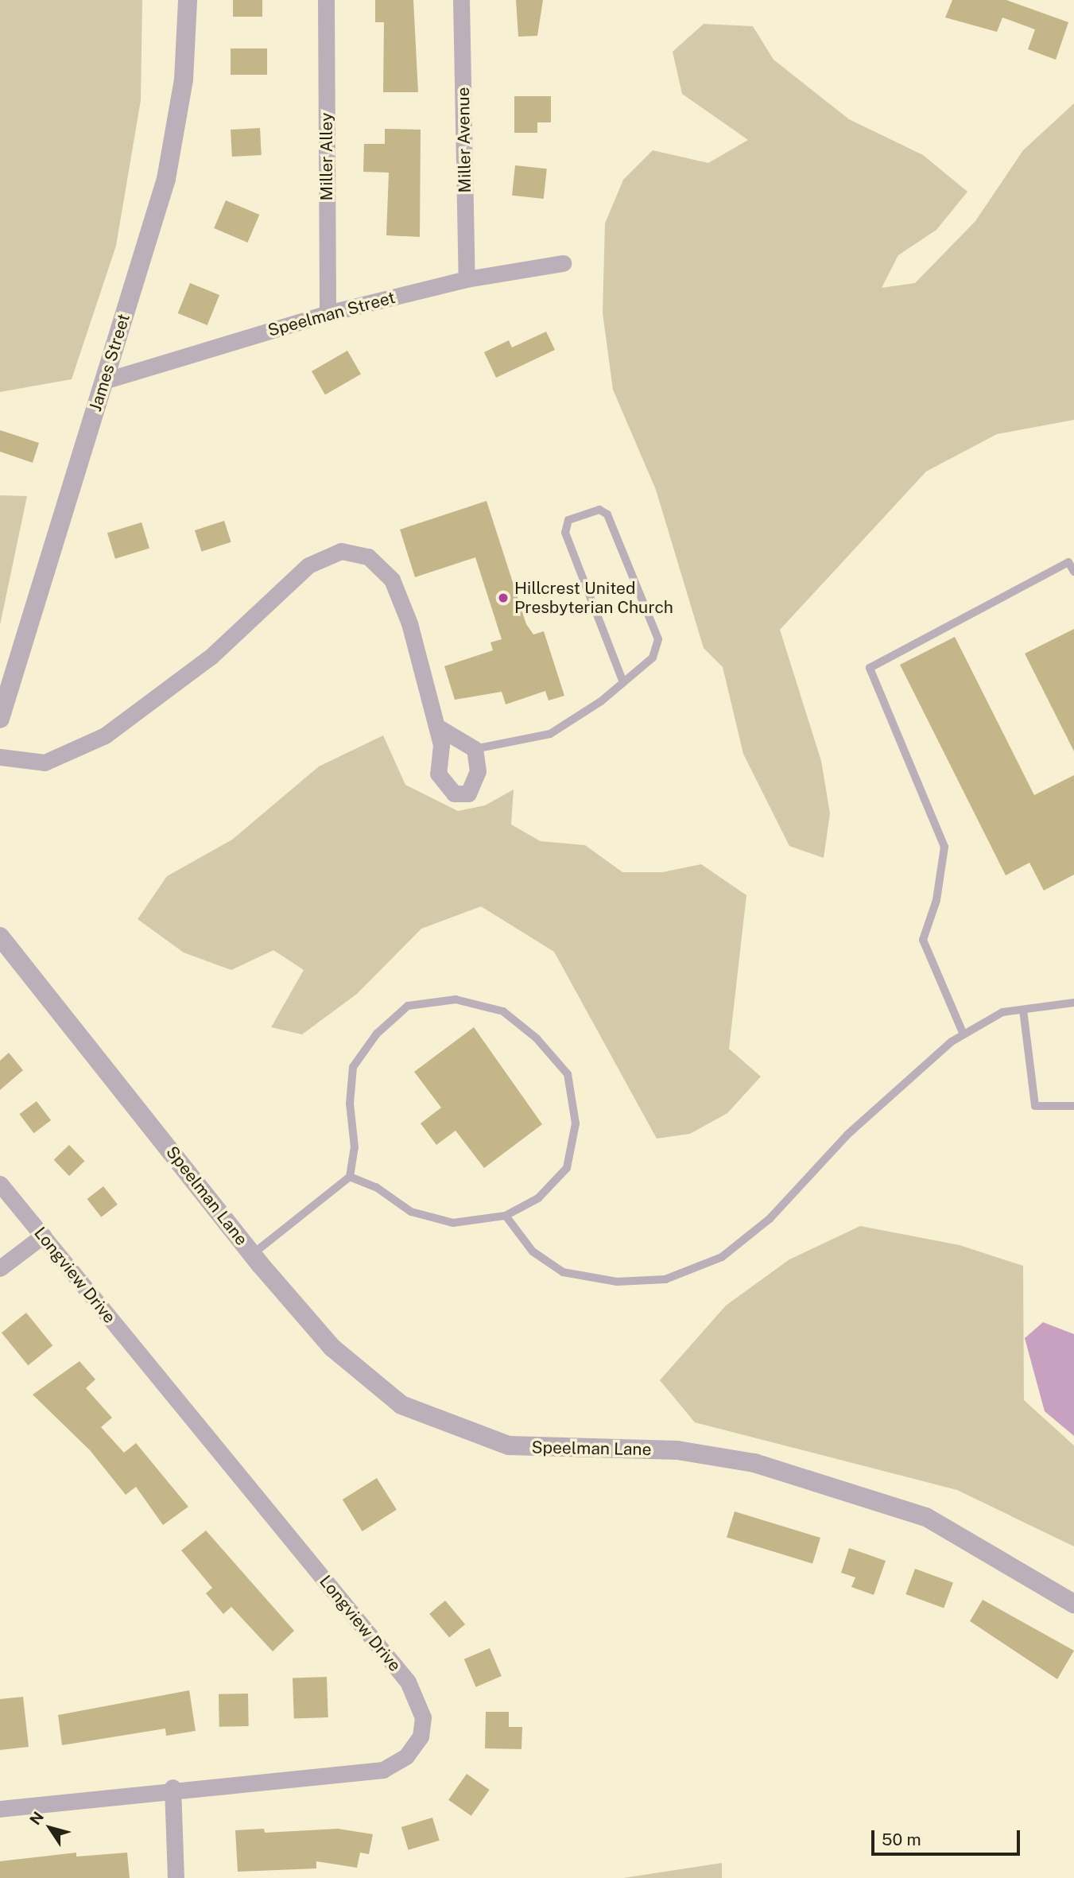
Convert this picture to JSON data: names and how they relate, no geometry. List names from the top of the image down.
{
  "streets": {
    "street": [
      "Miller Avenue",
      "Miller Alley",
      "Speelman Street",
      "James Street",
      "Speelman Lane",
      "Longview Drive"
    ]
  },
  "crossings": [
    ["Miller Avenue", "Speelman Street"],
    ["Miller Alley", "Speelman Street"],
    ["Speelman Street", "James Street"]
  ],
  "places": ["Hillcrest United Presbyterian Church"],
  "scale_bar": "50 m",
  "north": "top left"
}
